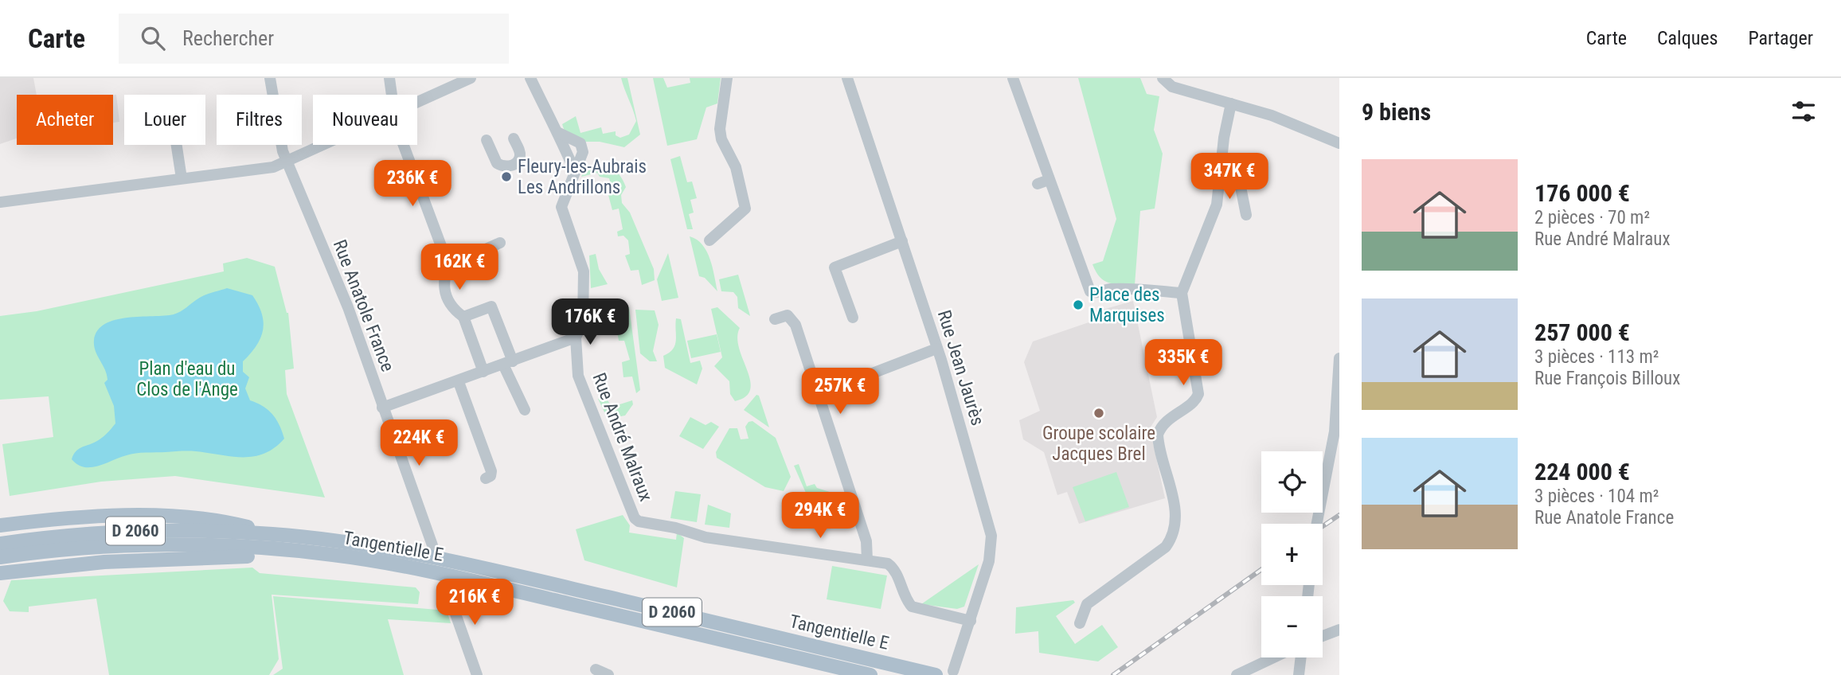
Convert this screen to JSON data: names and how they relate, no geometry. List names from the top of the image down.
{
  "streets": {
    "main road": ["D 2060", "Tangentielle E"],
    "street": ["Rue Anatole France", "Rue Jean Jaurès", "Rue André Malraux"]
  },
  "crossings": [
    ["D 2060", "Tangentielle E"]
  ],
  "parks": ["Plan d'eau du Clos de l'Ange"],
  "places": ["Fleury-les-Aubrais Les Andrillons", "Place des Marquises", "Groupe scolaire Jacques Brel"],
  "page": {
    "header": "Carte",
    "search": "Rechercher",
    "nav": ["Carte", "Calques", "Partager"],
    "heading": "9 biens",
    "chip": [
      "Acheter",
      "Louer",
      "Filtres",
      "Nouveau"
    ],
    "list": [
      {
        "name": "176 000 €",
        "note": "2 pièces · 70 m² · Rue André Malraux"
      },
      {
        "name": "257 000 €",
        "note": "3 pièces · 113 m² · Rue François Billoux"
      },
      {
        "name": "224 000 €",
        "note": "3 pièces · 104 m² · Rue Anatole France"
      }
    ],
    "price": [
      "347K €",
      "236K €",
      "162K €",
      "176K €",
      "335K €",
      "257K €",
      "224K €",
      "294K €",
      "216K €"
    ],
    "map_buttons": ["+", "−"]
  }
}
